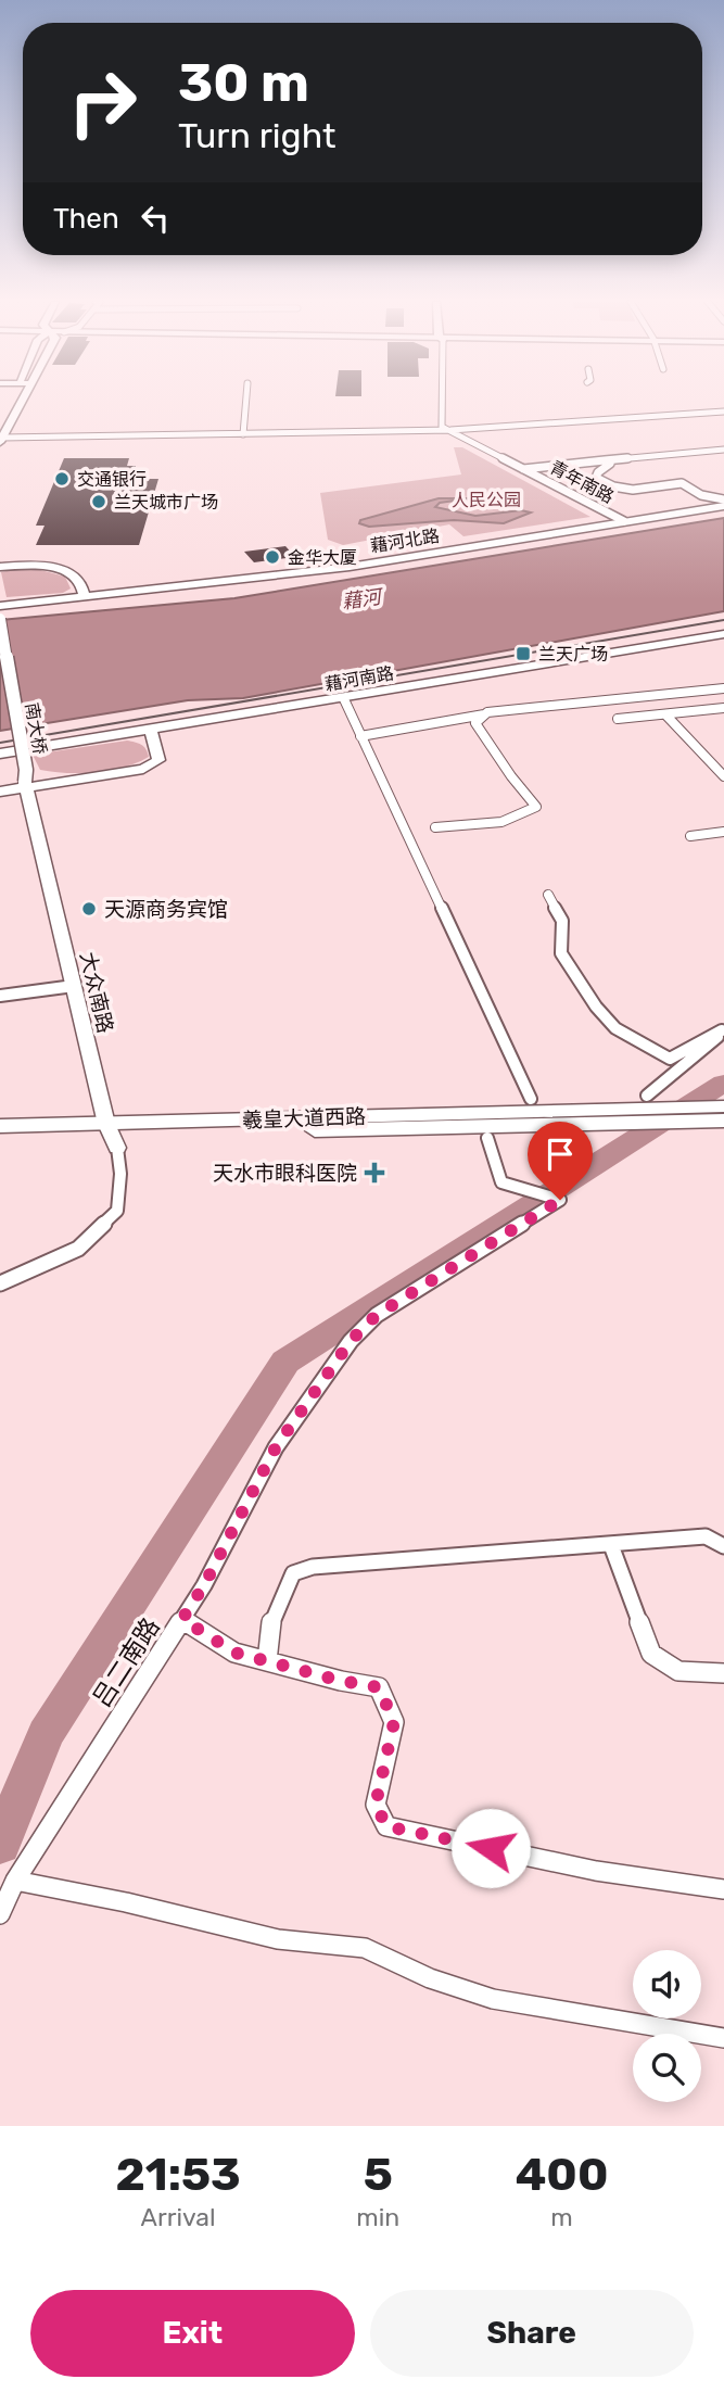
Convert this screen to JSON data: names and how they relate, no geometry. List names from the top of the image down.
{
  "streets": {
    "main road": [
      "藉河北路",
      "藉河南路",
      "南大桥",
      "大众南路",
      "羲皇大道西路"
    ],
    "street": ["青年南路", "吕二南路"]
  },
  "crossings": [
    ["青年南路", "藉河北路"],
    ["南大桥", "大众南路"],
    ["大众南路", "羲皇大道西路"]
  ],
  "water": ["藉河"],
  "parks": ["人民公园"],
  "places": {
    "other": [
      "交通银行",
      "兰天城市广场",
      "金华大厦",
      "天源商务宾馆"
    ],
    "transit": ["兰天广场"],
    "health": ["天水市眼科医院"]
  },
  "page": {
    "turn": ["30 m", "Turn right"],
    "then": "Then",
    "eta": [
      "21:53",
      "Arrival",
      "5",
      "min",
      "400",
      "m"
    ],
    "buttons": ["Exit", "Share"]
  }
}
